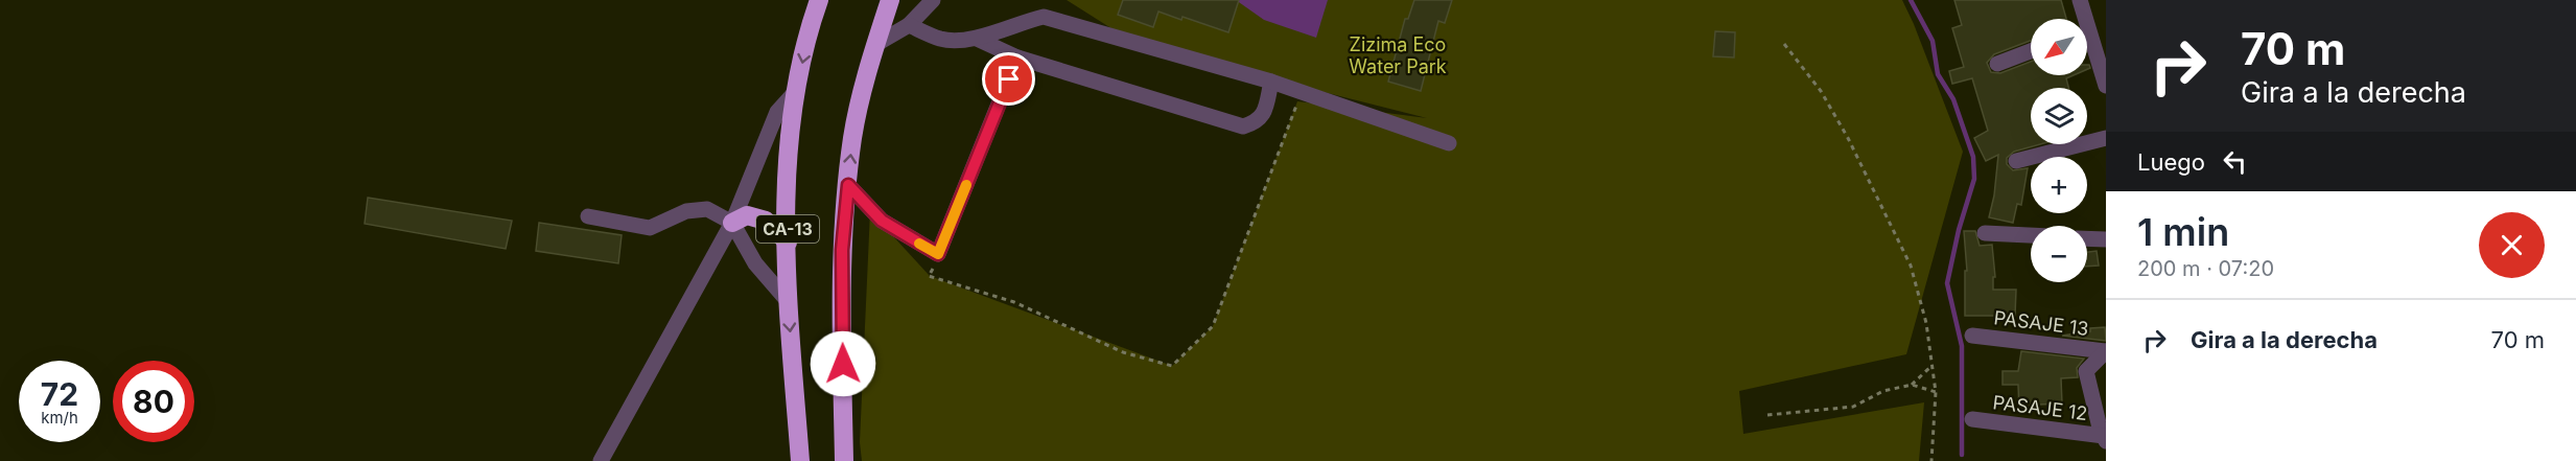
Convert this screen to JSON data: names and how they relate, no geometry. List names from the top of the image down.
{
  "streets": {
    "highway": ["CA-13"],
    "street": ["PASAJE 13", "PASAJE 12"]
  },
  "parks": ["Zizima Eco Water Park"],
  "north": "bottom left",
  "page": {
    "turn": ["70 m", "Gira a la derecha"],
    "map_buttons": ["+", "−"],
    "then": "Luego",
    "heading": ["1 min", "200 m · 07:20"],
    "list": [
      {
        "name": "Gira a la derecha",
        "value": "70 m"
      }
    ],
    "speed": "72 km/h",
    "limit": "80"
  }
}
